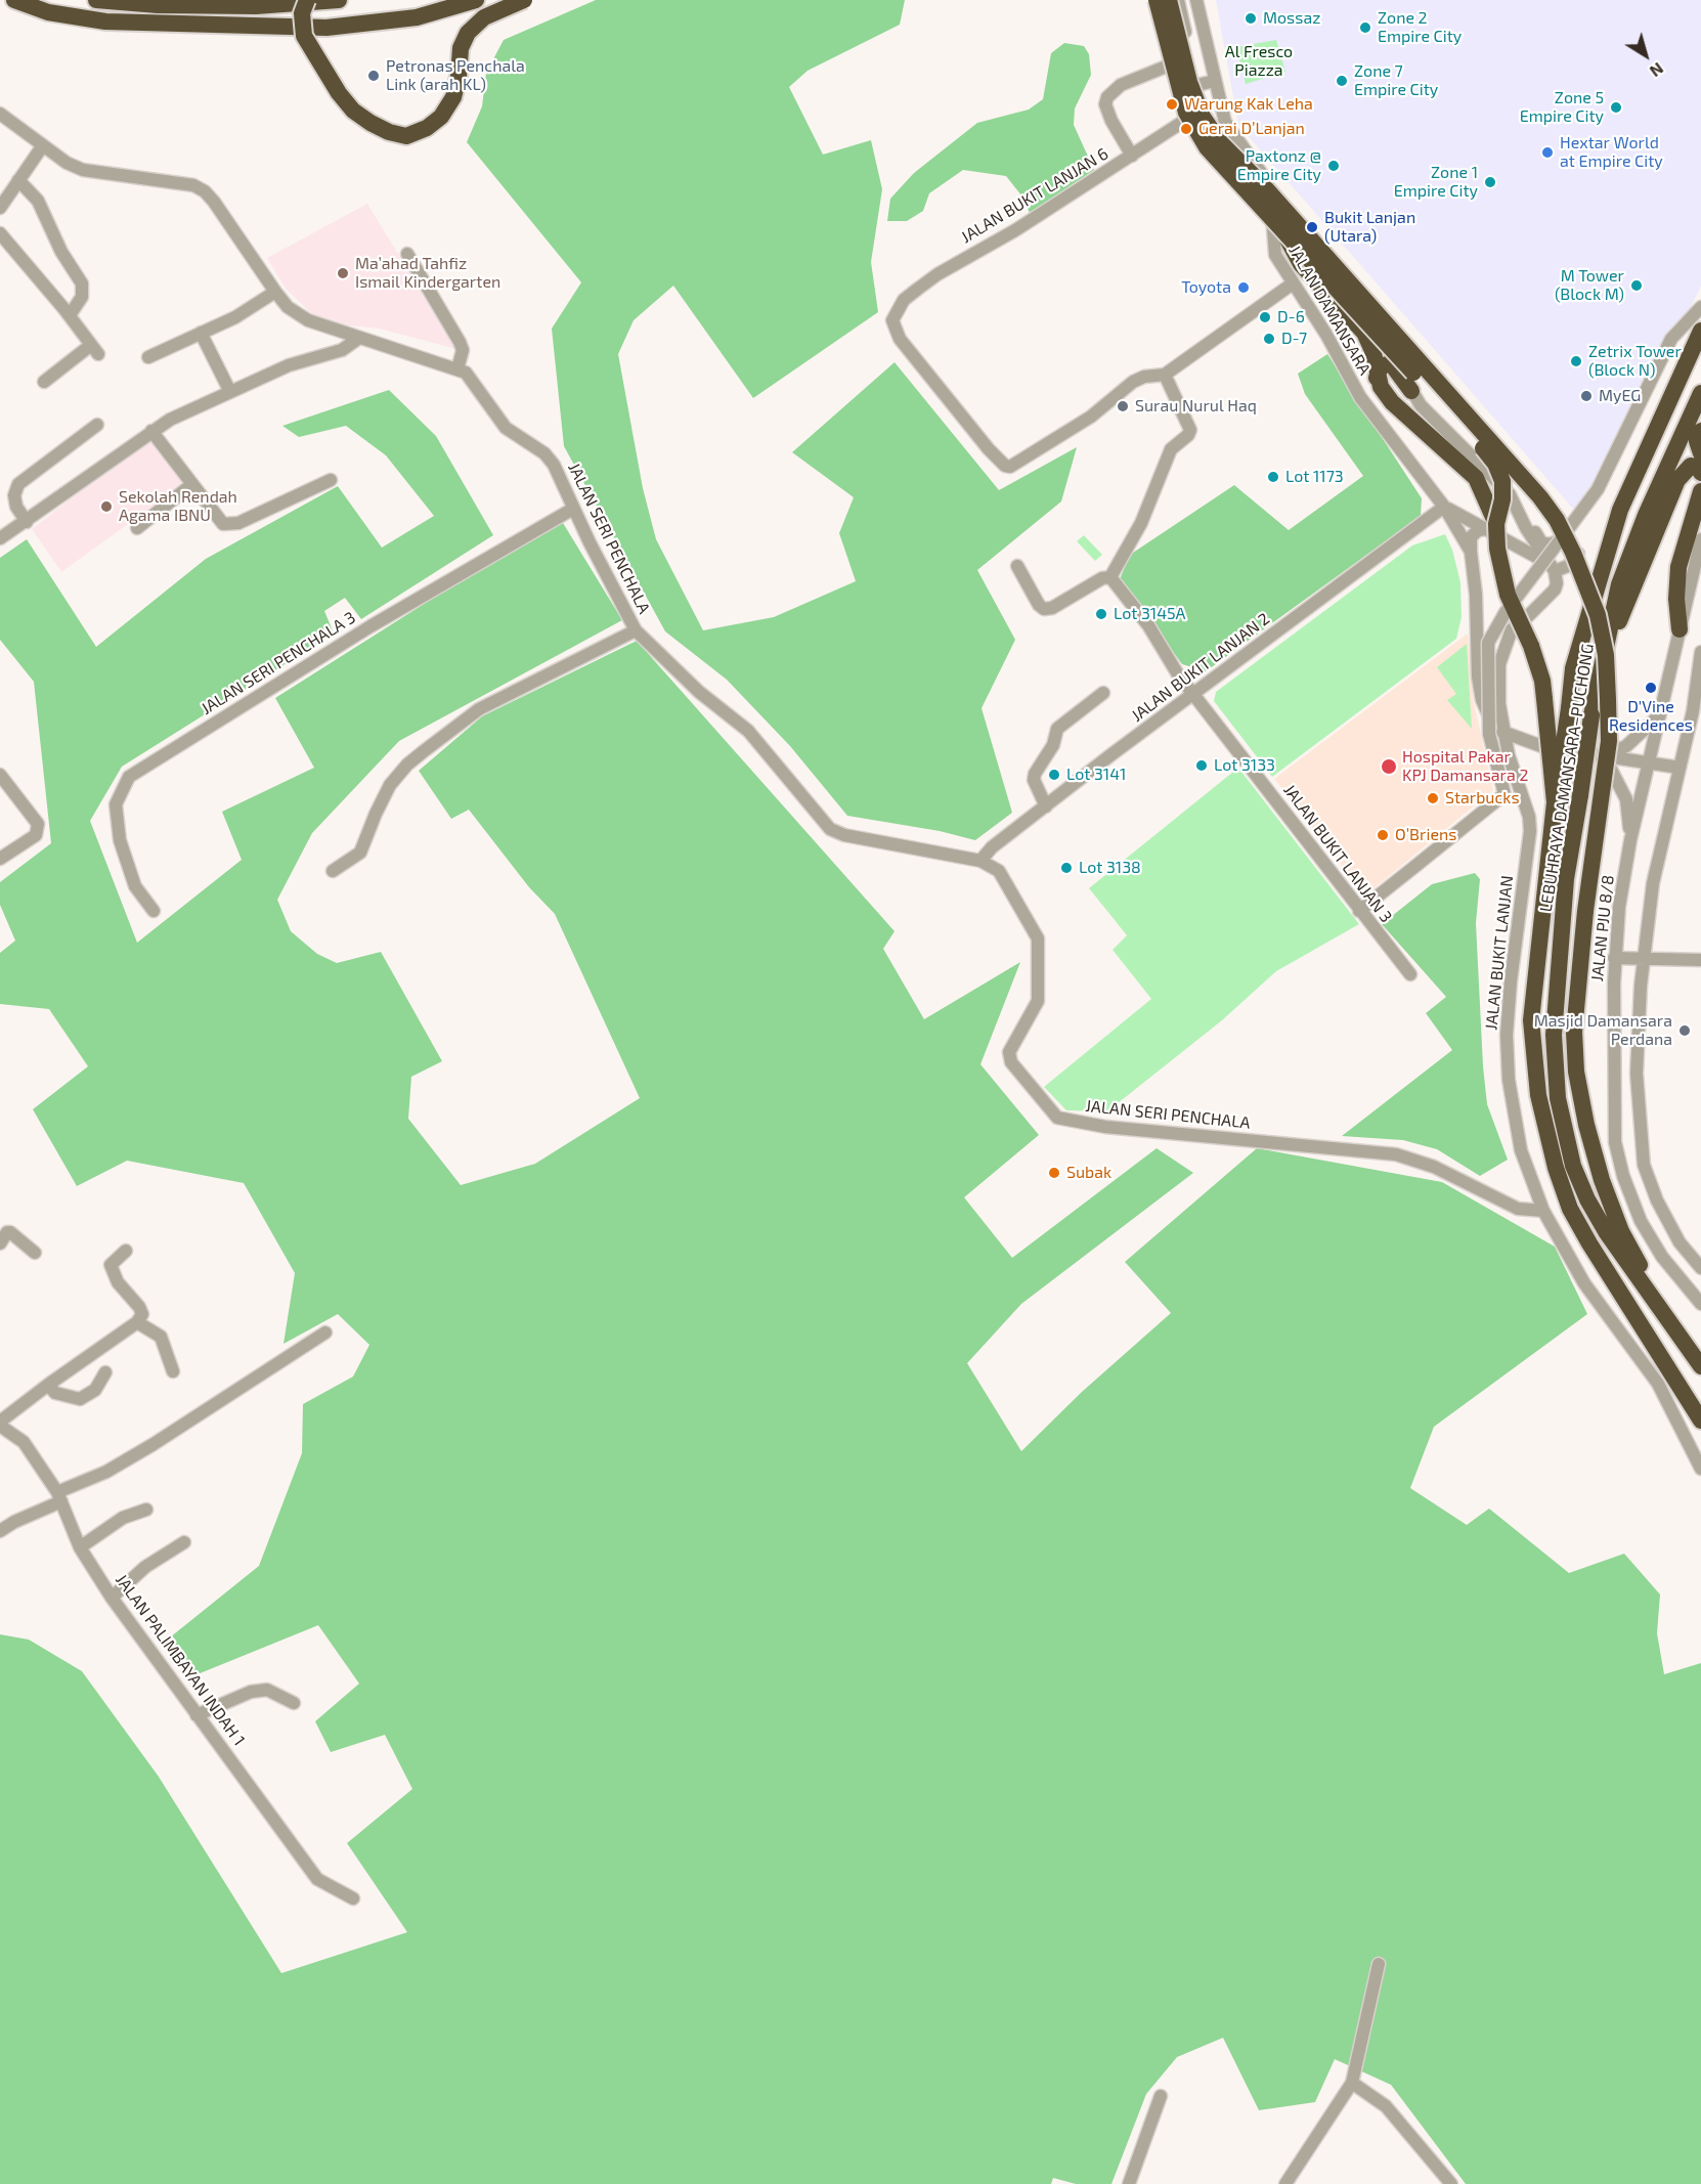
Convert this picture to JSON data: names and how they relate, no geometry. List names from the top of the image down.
{
  "streets": {
    "highway": ["LEBUHRAYA DAMANSARA–PUCHONG"],
    "street": [
      "JALAN BUKIT LANJAN 6",
      "JALAN DAMANSARA",
      "JALAN SERI PENCHALA",
      "JALAN SERI PENCHALA 3",
      "JALAN BUKIT LANJAN 2",
      "JALAN BUKIT LANJAN 3",
      "JALAN PJU 8/8",
      "JALAN BUKIT LANJAN",
      "JALAN PALIMBAYAN INDAH 1"
    ]
  },
  "crossings": [
    ["JALAN DAMANSARA", "JALAN BUKIT LANJAN 2"],
    ["JALAN DAMANSARA", "JALAN BUKIT LANJAN"],
    ["JALAN SERI PENCHALA", "JALAN SERI PENCHALA 3"],
    ["JALAN SERI PENCHALA", "JALAN BUKIT LANJAN 2"],
    ["JALAN SERI PENCHALA", "JALAN BUKIT LANJAN"],
    ["JALAN BUKIT LANJAN 2", "JALAN BUKIT LANJAN 3"]
  ],
  "parks": ["Al Fresco Piazza"],
  "places": [
    "Mossaz",
    "Zone 2 Empire City",
    "Petronas Penchala Link (arah KL)",
    "Zone 7 Empire City",
    "Warung Kak Leha",
    "Zone 5 Empire City",
    "Gerai D’Lanjan",
    "Hextar World at Empire City",
    "Paxtonz @ Empire City",
    "Zone 1 Empire City",
    "Bukit Lanjan (Utara)",
    "Ma’ahad Tahfiz Ismail Kindergarten",
    "M Tower (Block M)",
    "Toyota",
    "D-6",
    "D-7",
    "Zetrix Tower (Block N)",
    "MyEG",
    "Surau Nurul Haq",
    "Lot 1173",
    "Sekolah Rendah Agama IBNU",
    "Lot 3145A",
    "D'Vine Residences",
    "Lot 3133",
    "Hospital Pakar KPJ Damansara 2",
    "Lot 3141",
    "Starbucks",
    "O’Briens",
    "Lot 3138",
    "Masjid Damansara Perdana",
    "Subak"
  ],
  "north": "bottom right"
}
